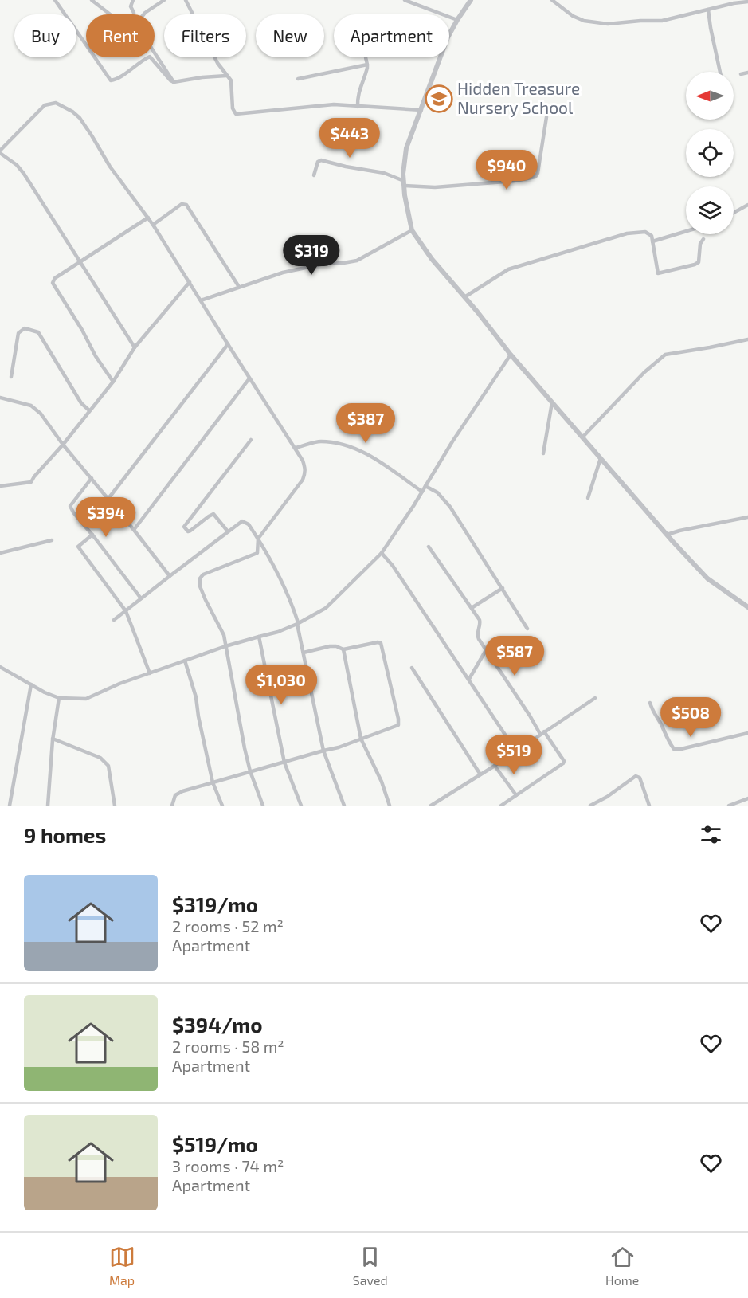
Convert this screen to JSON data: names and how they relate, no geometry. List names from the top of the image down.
{
  "places": {
    "school or university": ["Hidden Treasure Nursery School"]
  },
  "north": "left",
  "page": {
    "chip": [
      "Buy",
      "Rent",
      "Filters",
      "New",
      "Apartment"
    ],
    "price": [
      "$443",
      "$940",
      "$319",
      "$387",
      "$394",
      "$587",
      "$1,030",
      "$508",
      "$519"
    ],
    "heading": "9 homes",
    "list": [
      {
        "name": "$319/mo",
        "note": "2 rooms · 52 m² · Apartment"
      },
      {
        "name": "$394/mo",
        "note": "2 rooms · 58 m² · Apartment"
      },
      {
        "name": "$519/mo",
        "note": "3 rooms · 74 m² · Apartment"
      }
    ],
    "tabs": ["Map", "Saved", "Home"]
  }
}
